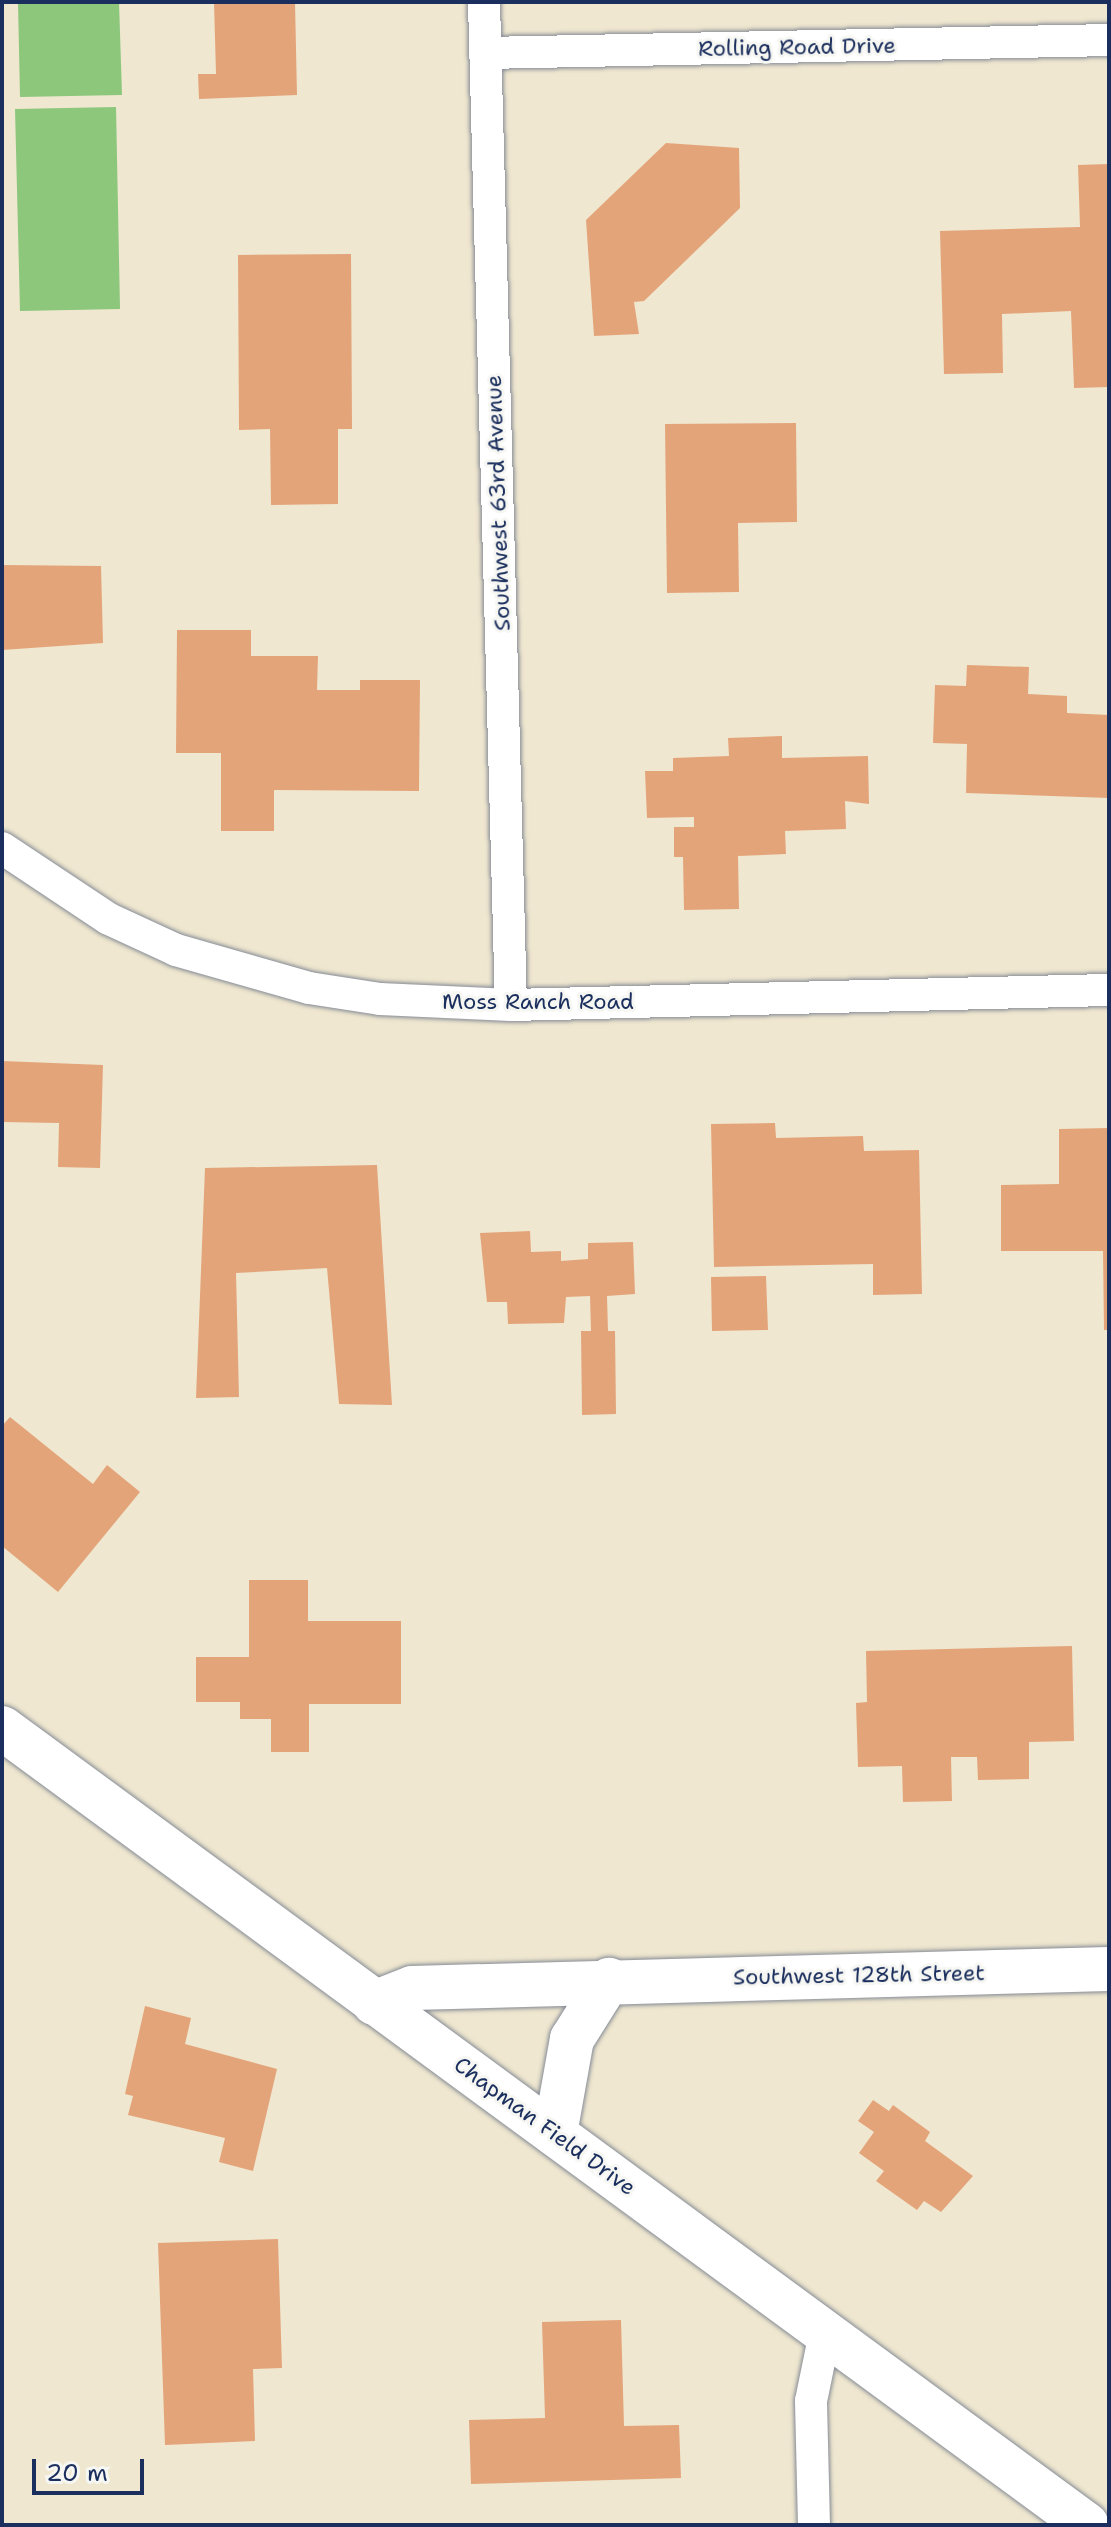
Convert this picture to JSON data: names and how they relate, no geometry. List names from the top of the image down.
{
  "streets": {
    "street": [
      "Rolling Road Drive",
      "Southwest 63rd Avenue",
      "Moss Ranch Road",
      "Southwest 128th Street",
      "Chapman Field Drive"
    ]
  },
  "crossings": [
    ["Rolling Road Drive", "Southwest 63rd Avenue"],
    ["Southwest 63rd Avenue", "Moss Ranch Road"],
    ["Southwest 128th Street", "Chapman Field Drive"]
  ],
  "scale_bar": "20 m"
}
